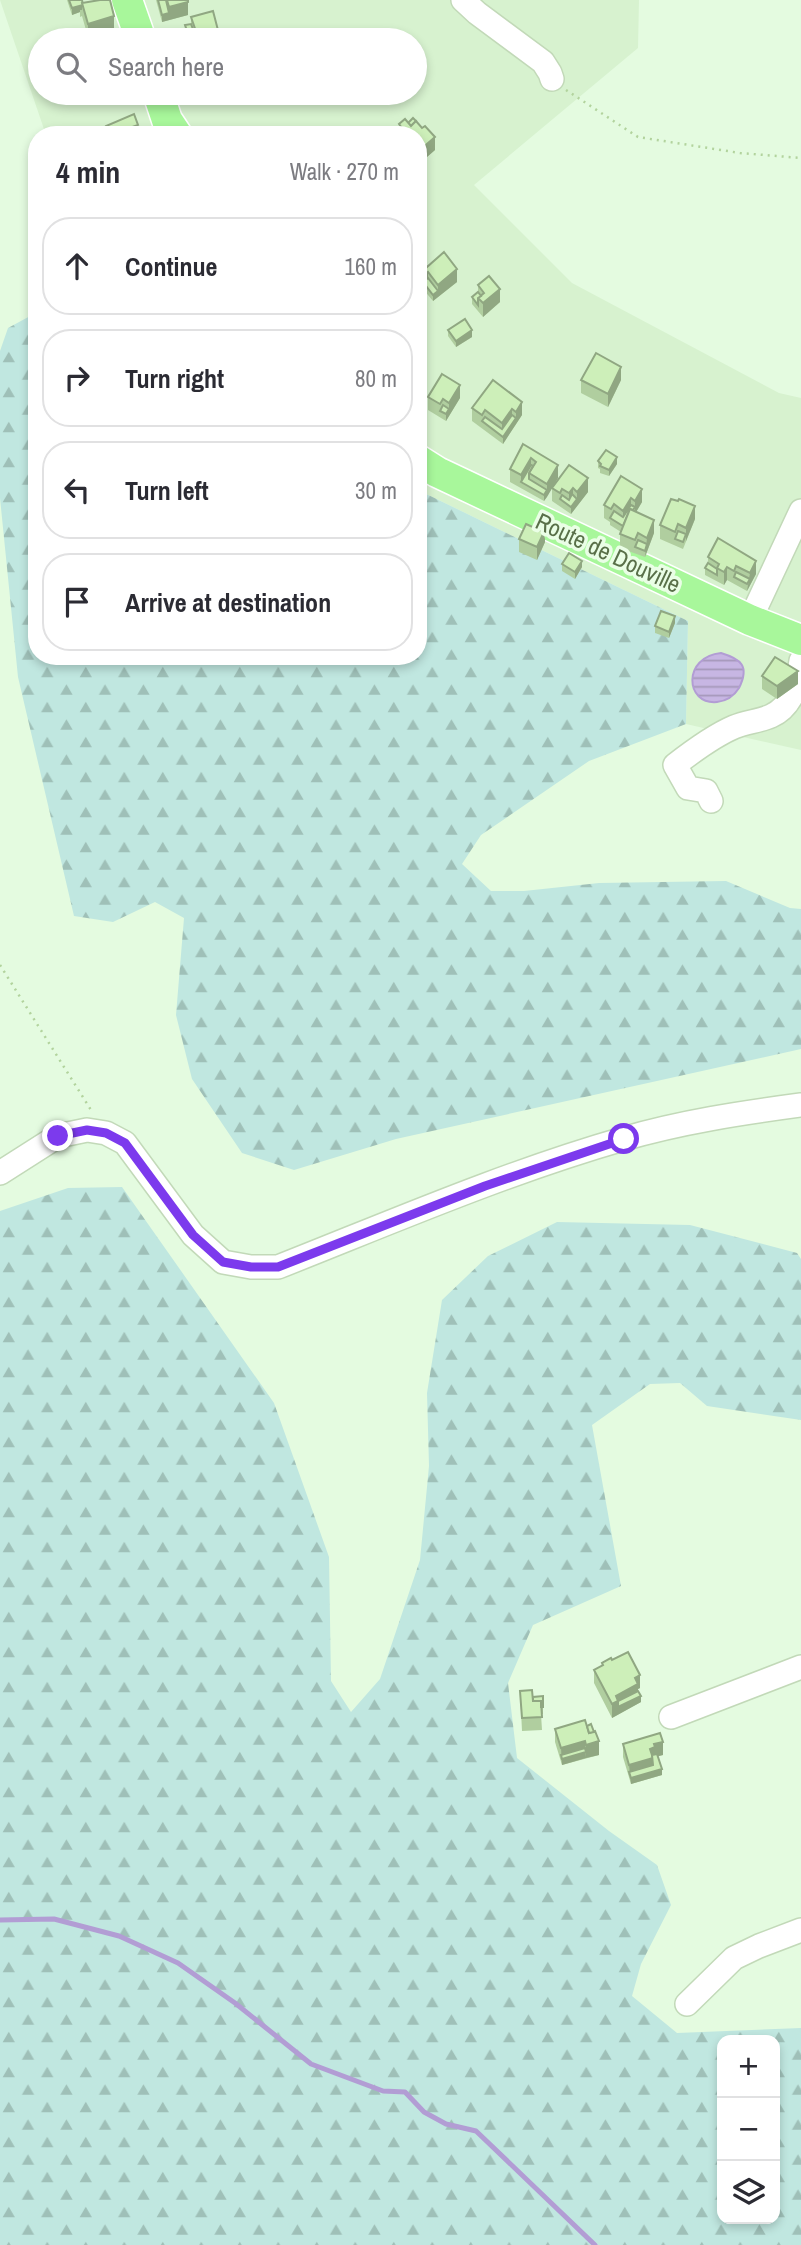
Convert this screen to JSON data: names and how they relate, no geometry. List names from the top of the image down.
{
  "streets": {
    "main road": ["Route de Douville"]
  },
  "page": {
    "search": "Search here",
    "heading": ["4 min", "Walk · 270 m"],
    "list": [
      ["Continue", "160 m"],
      ["Turn right", "80 m"],
      ["Turn left", "30 m"],
      "Arrive at destination"
    ],
    "map_buttons": ["+", "−"]
  }
}
